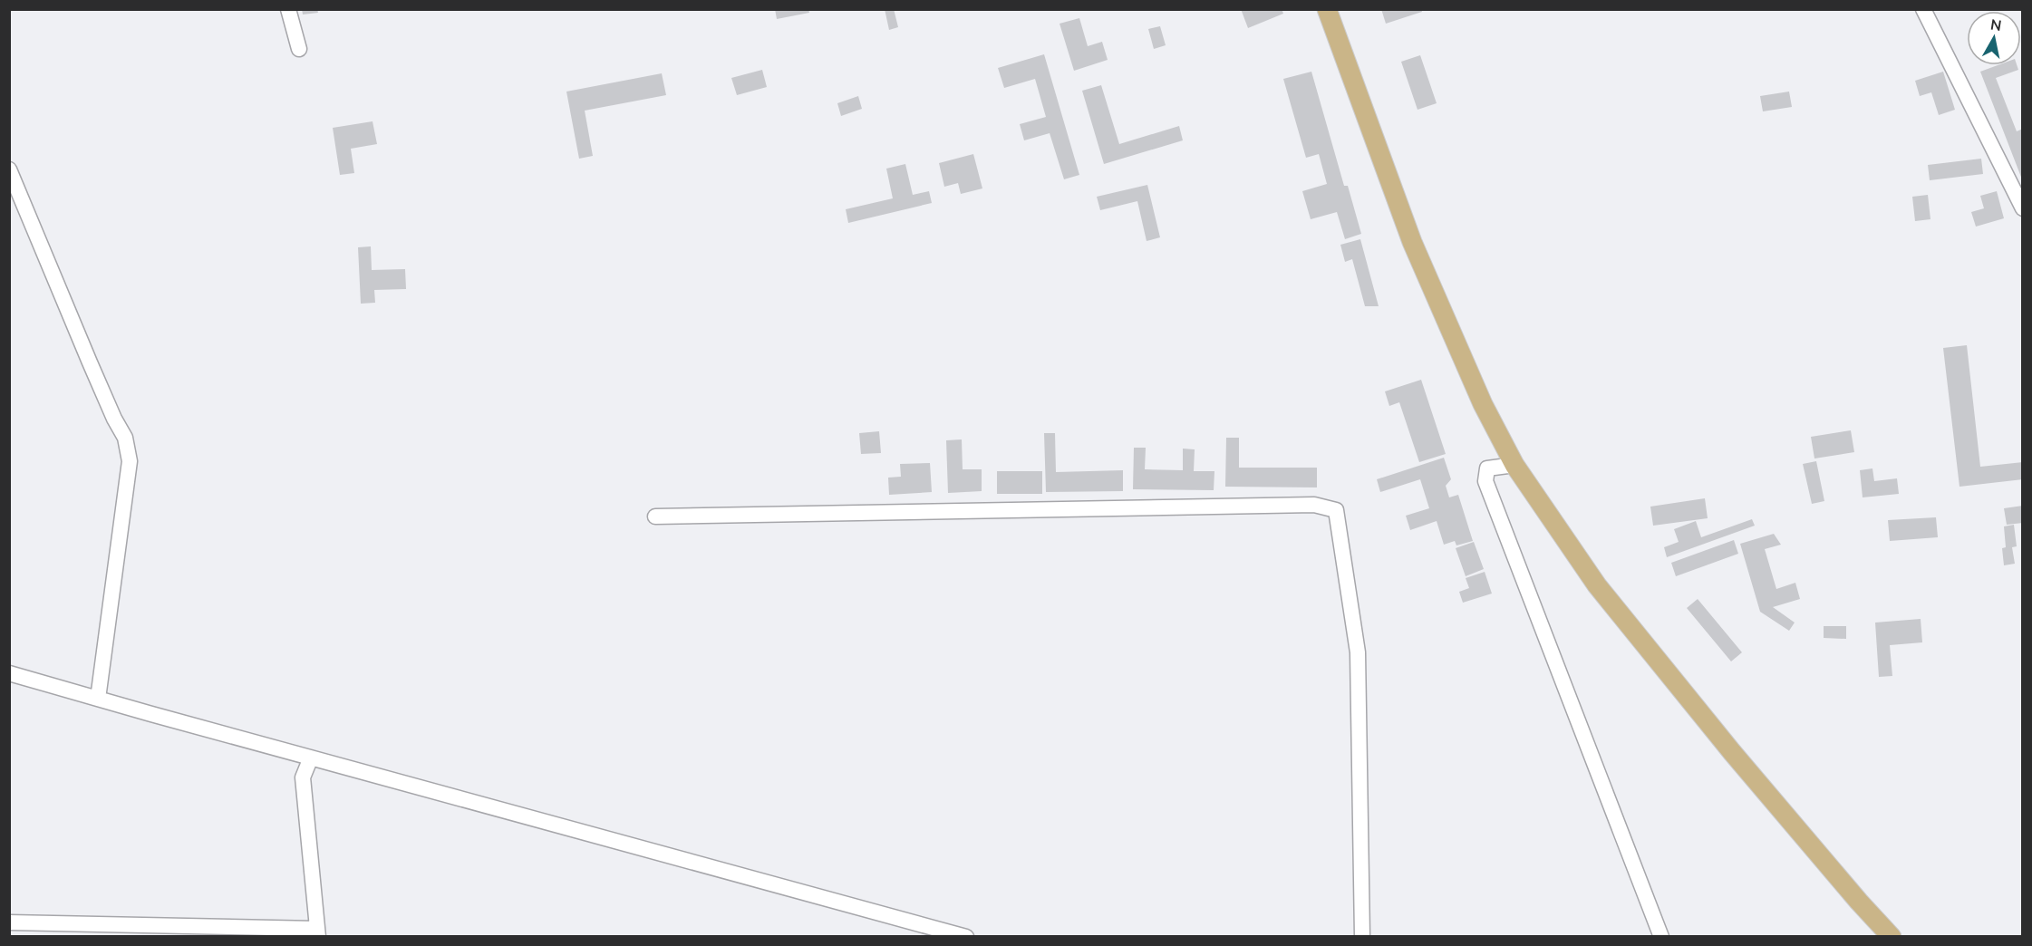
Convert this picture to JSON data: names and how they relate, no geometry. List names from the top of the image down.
{
  "north": "top"
}
